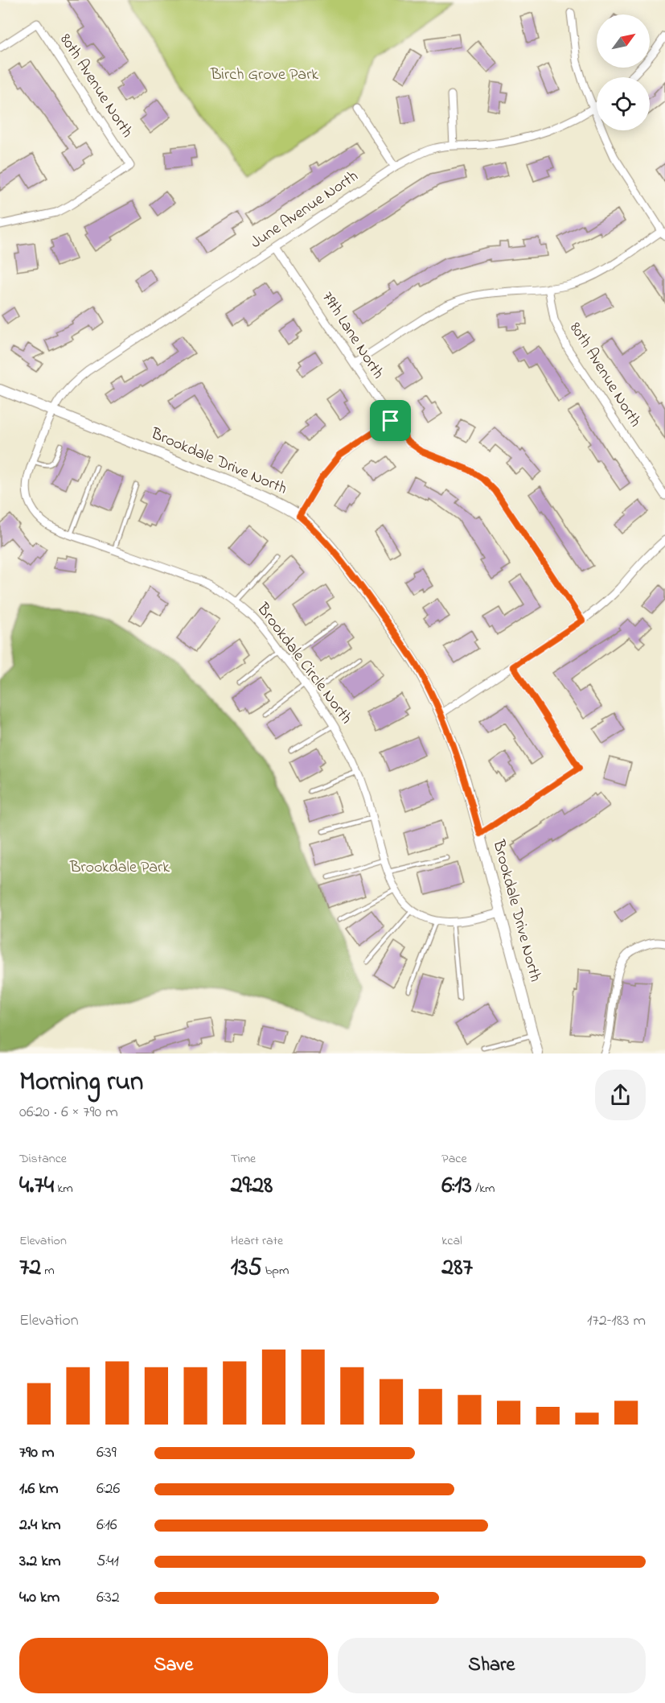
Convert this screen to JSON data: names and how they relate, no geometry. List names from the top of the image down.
{
  "streets": {
    "street": [
      "80th Avenue North",
      "June Avenue North",
      "79th Lane North",
      "Brookdale Drive North",
      "Brookdale Circle North"
    ]
  },
  "crossings": [
    ["June Avenue North", "79th Lane North"],
    ["June Avenue North", "Brookdale Drive North"],
    ["June Avenue North", "Brookdale Circle North"],
    ["Brookdale Drive North", "Brookdale Circle North"]
  ],
  "parks": ["Birch Grove Park", "Brookdale Park"],
  "north": "top right",
  "page": {
    "heading": ["Morning run", "06:20 · 6 × 790 m"],
    "stats": [
      ["Distance", "4.74 km"],
      ["Time", "29:28"],
      ["Pace", "6:13 /km"],
      ["Elevation", "72 m"],
      ["Heart rate", "135 bpm"],
      ["kcal", "287"]
    ],
    "chart": ["Elevation", "172–183 m"],
    "list": [
      {
        "name": "790 m",
        "note": "6:39"
      },
      {
        "name": "1.6 km",
        "note": "6:26"
      },
      {
        "name": "2.4 km",
        "note": "6:16"
      },
      {
        "name": "3.2 km",
        "note": "5:41"
      },
      {
        "name": "4.0 km",
        "note": "6:32"
      }
    ],
    "buttons": ["Save", "Share"]
  }
}
